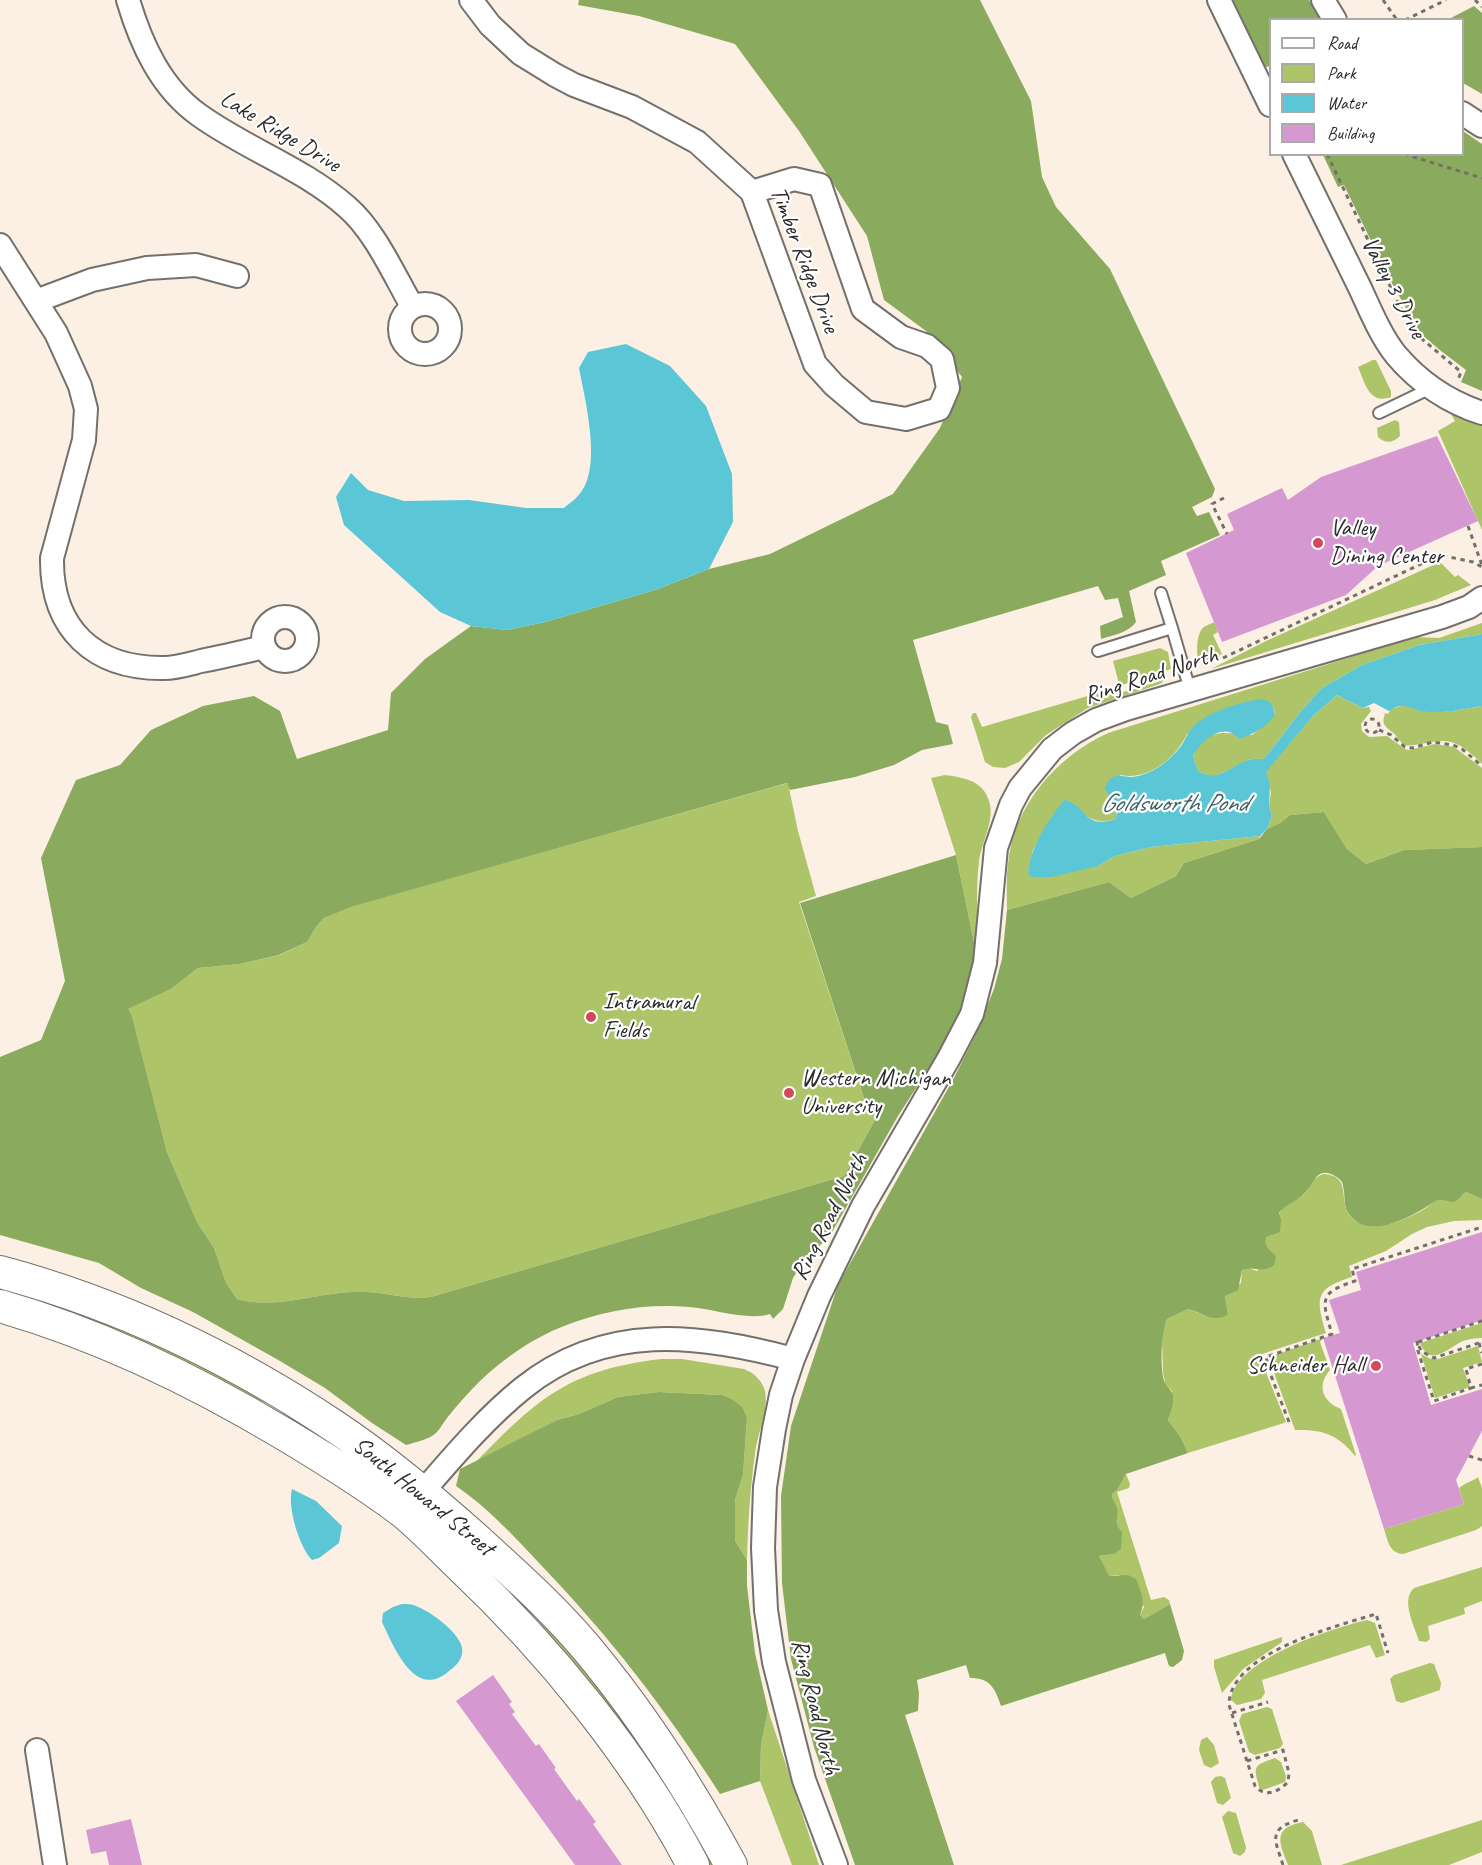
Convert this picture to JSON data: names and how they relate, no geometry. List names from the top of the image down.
{
  "streets": {
    "street": [
      "Lake Ridge Drive",
      "Timber Ridge Drive",
      "Valley 3 Drive",
      "Ring Road North",
      "South Howard Street"
    ]
  },
  "water": ["Goldsworth Pond"],
  "places": [
    "Valley Dining Center",
    "Intramural Fields",
    "Western Michigan University",
    "Schneider Hall"
  ],
  "legend": [
    "Road",
    "Park",
    "Water",
    "Building"
  ]
}
